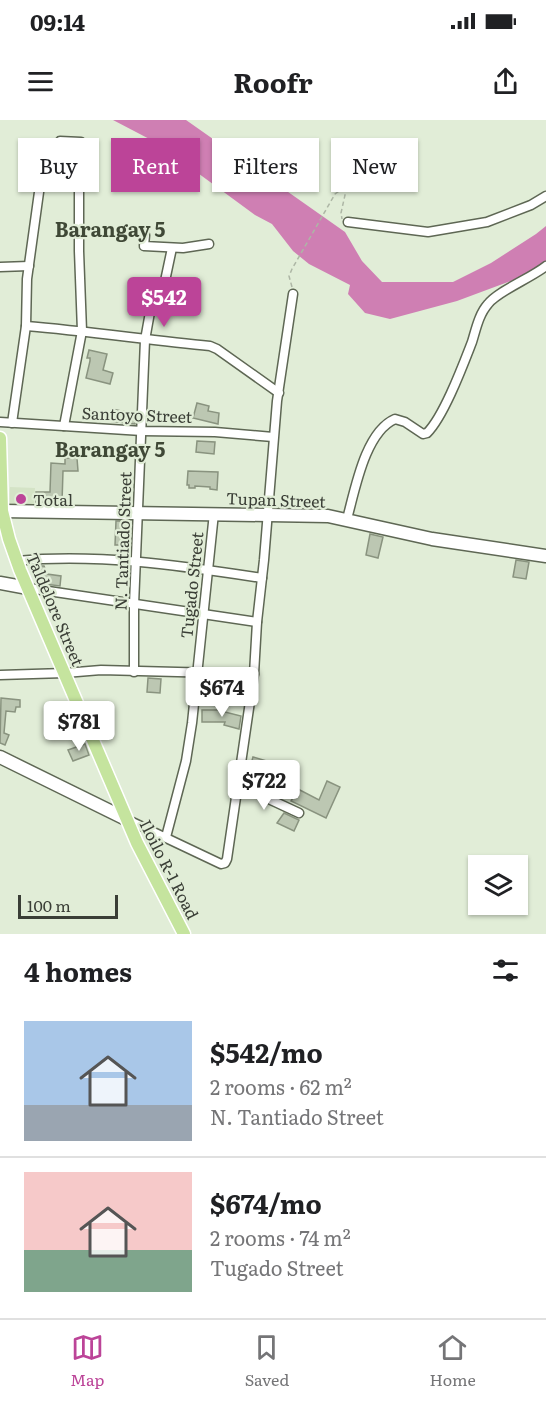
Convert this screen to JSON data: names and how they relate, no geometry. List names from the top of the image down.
{
  "streets": {
    "main road": ["Tupan Street", "Taldelore Street", "Iloilo R-1 Road"],
    "street": ["Santoyo Street", "N. Tantiado Street", "Tugado Street"]
  },
  "crossings": [
    ["Santoyo Street", "N. Tantiado Street"],
    ["Tupan Street", "N. Tantiado Street"],
    ["Tupan Street", "Tugado Street"],
    ["Tupan Street", "Taldelore Street"],
    ["Taldelore Street", "Iloilo R-1 Road"]
  ],
  "districts": ["Barangay 5", "Barangay 5"],
  "places": ["Total"],
  "scale_bar": "100 m",
  "page": {
    "status": "09:14",
    "header": "Roofr",
    "chip": [
      "Buy",
      "Rent",
      "Filters",
      "New"
    ],
    "price": [
      "$542",
      "$674",
      "$781",
      "$722"
    ],
    "scale": "100 m",
    "heading": "4 homes",
    "list": [
      {
        "name": "$542/mo",
        "note": "2 rooms · 62 m² · N. Tantiado Street"
      },
      {
        "name": "$674/mo",
        "note": "2 rooms · 74 m² · Tugado Street"
      }
    ],
    "tabs": ["Map", "Saved", "Home"]
  }
}
